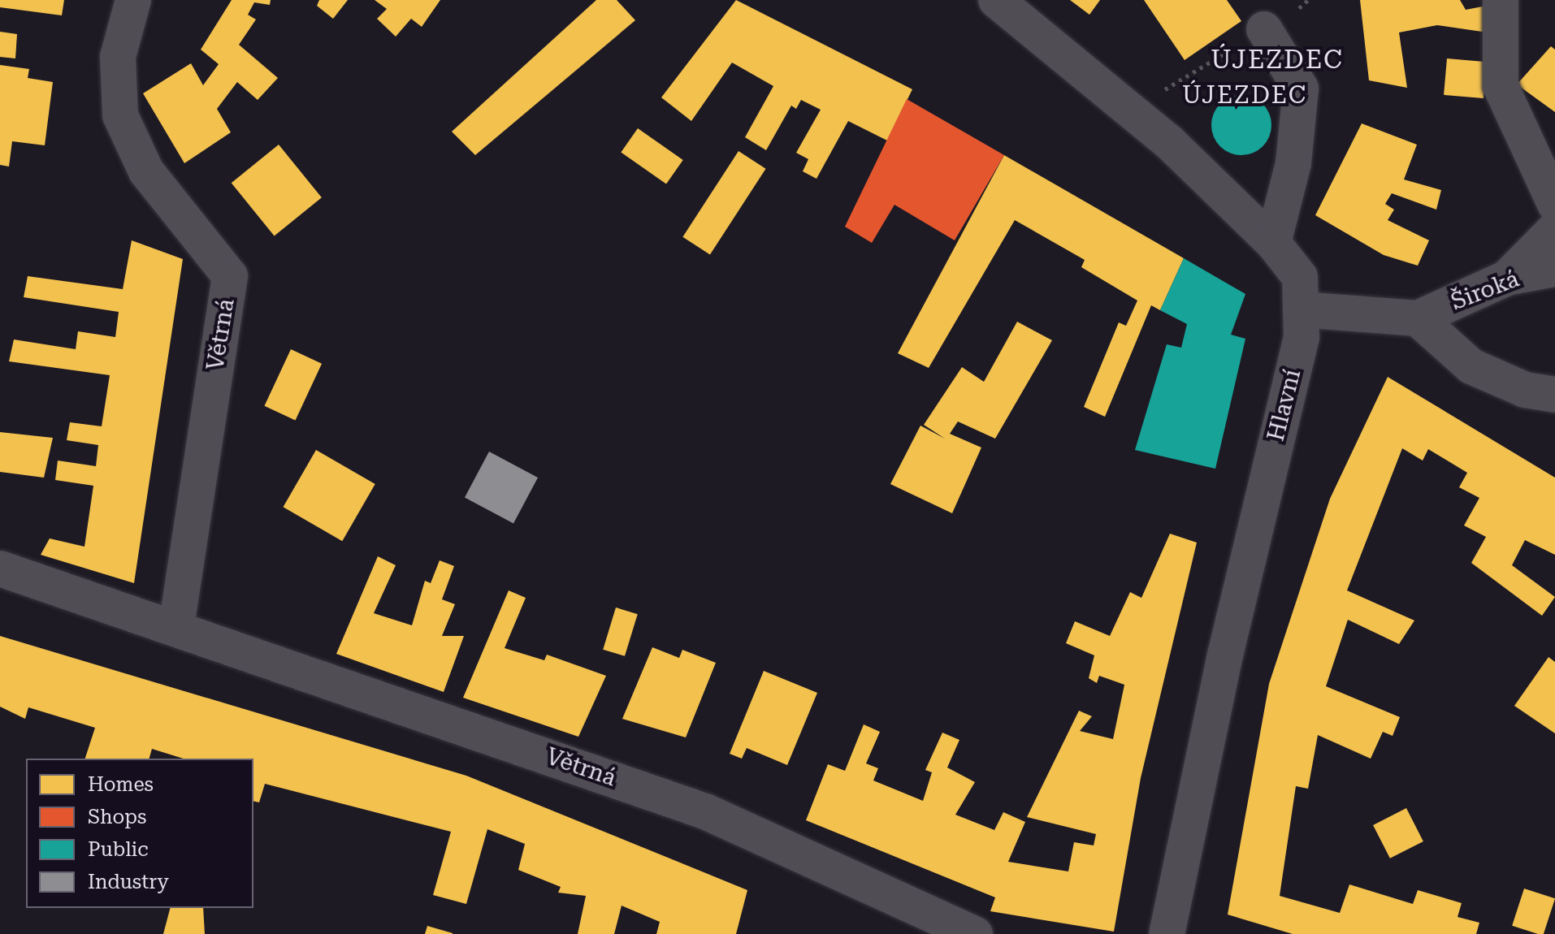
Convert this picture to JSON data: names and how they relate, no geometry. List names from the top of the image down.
{
  "streets": {
    "street": ["Široká", "Větrná", "Hlavní"]
  },
  "crossings": [
    ["Široká", "Hlavní"]
  ],
  "districts": ["ÚJEZDEC", "ÚJEZDEC"],
  "legend": [
    "Homes",
    "Shops",
    "Public",
    "Industry"
  ]
}
